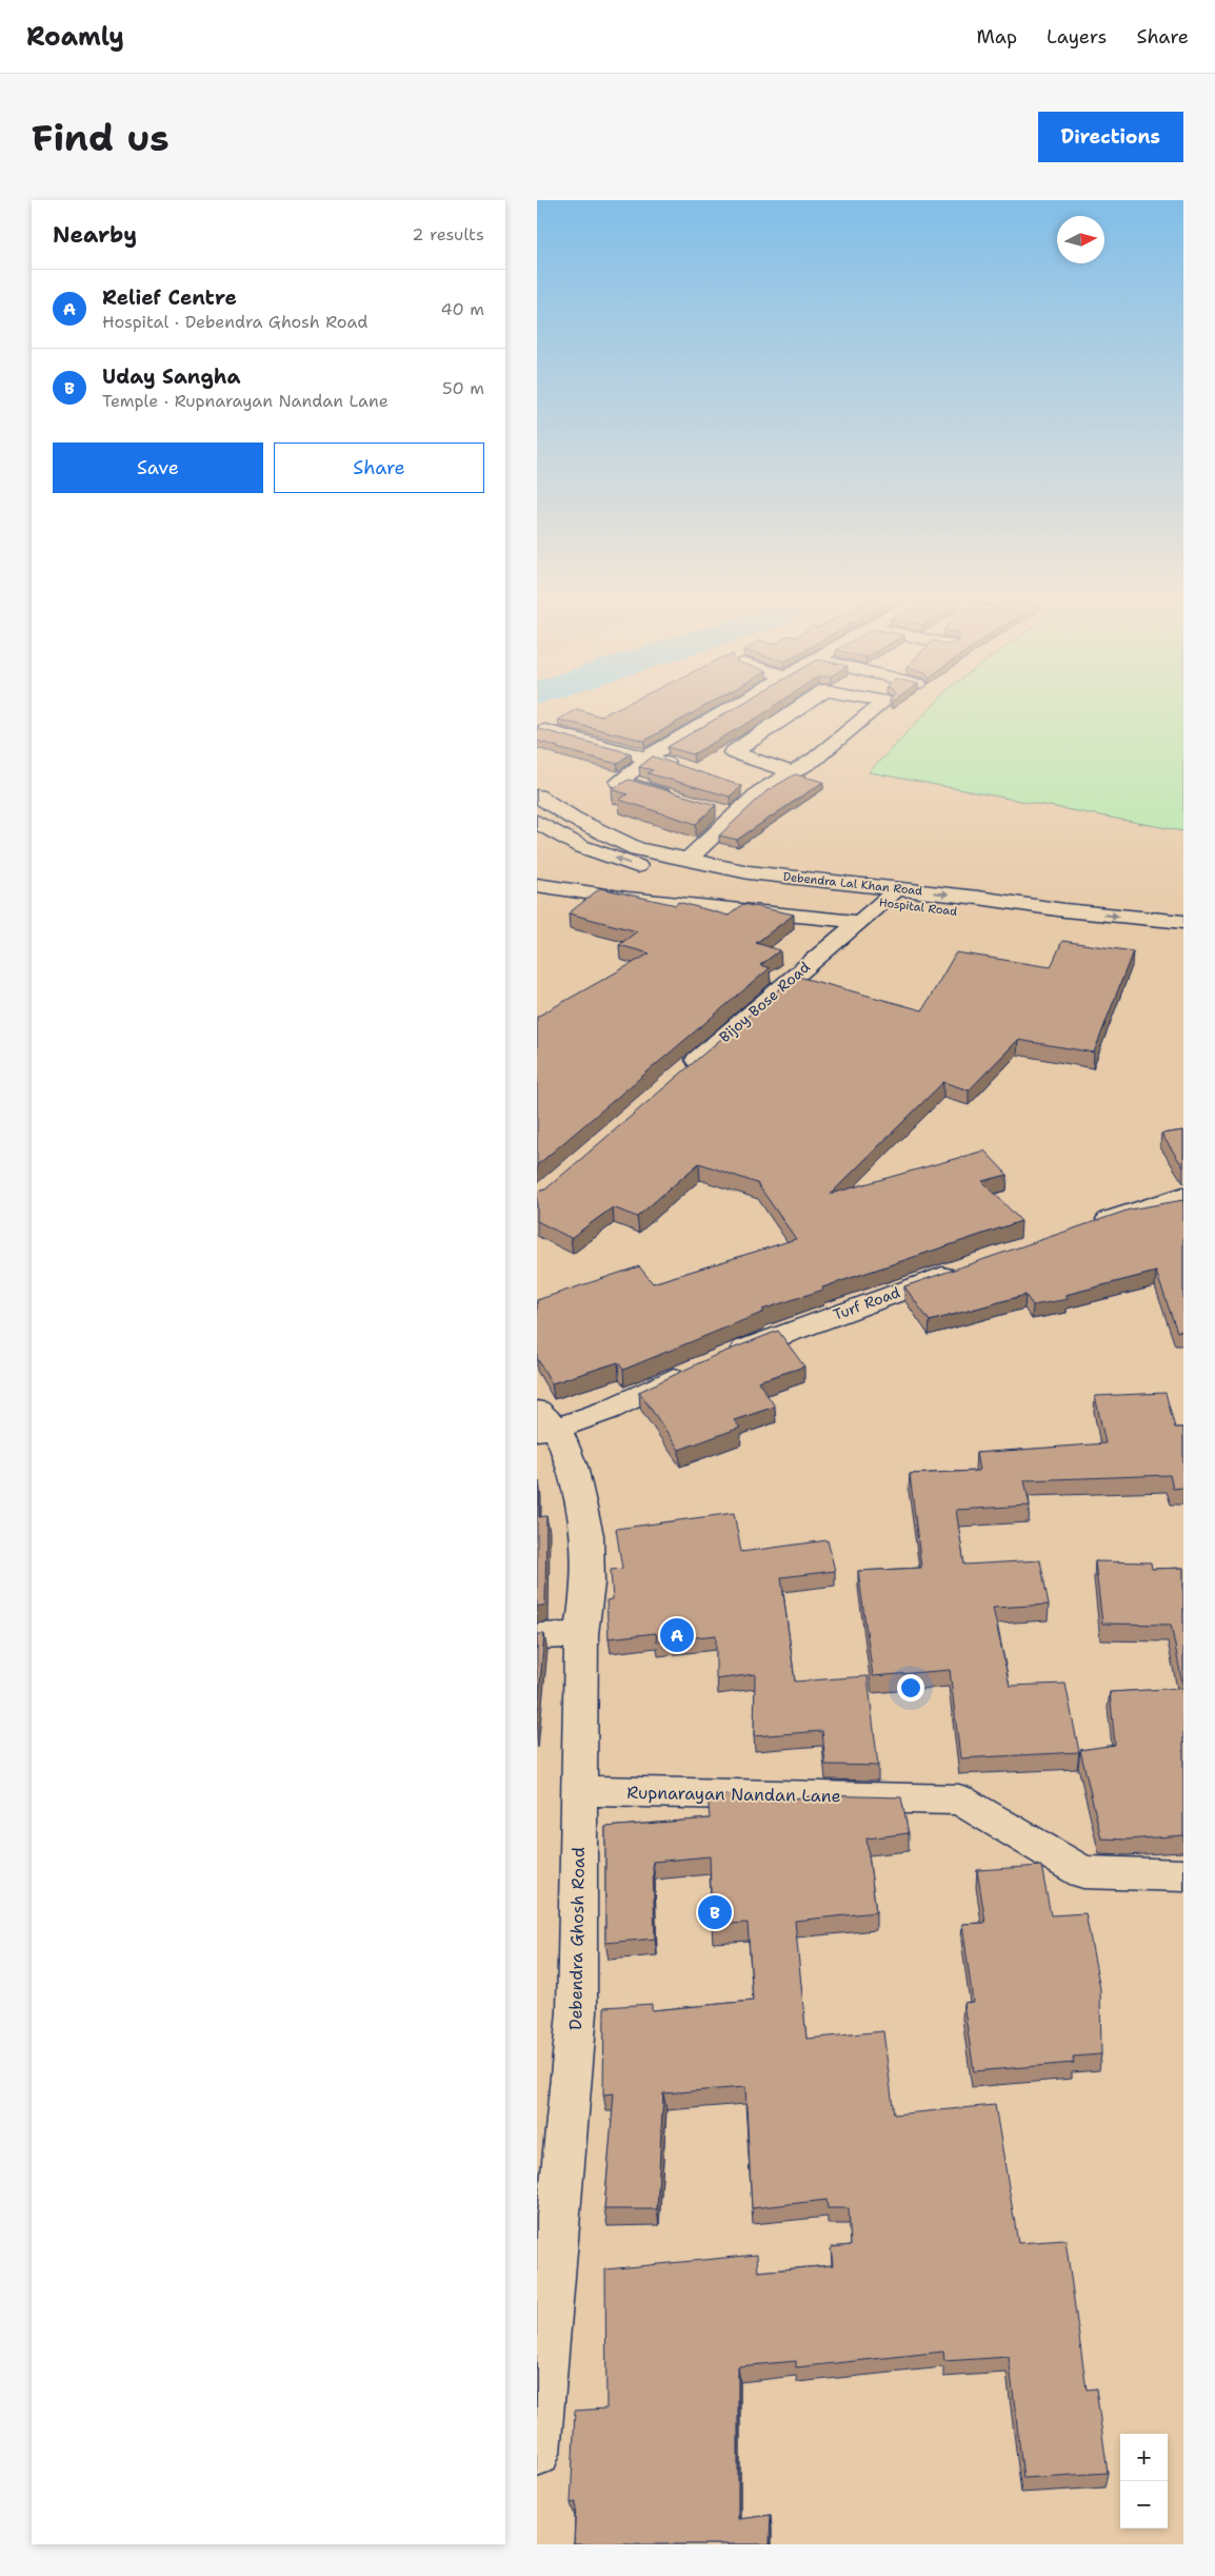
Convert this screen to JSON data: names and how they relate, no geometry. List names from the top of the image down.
{
  "streets": {
    "street": [
      "Debendra Lal Khan Road",
      "Hospital Road",
      "Bijoy Bose Road",
      "Turf Road",
      "Rupnarayan Nandan Lane",
      "Debendra Ghosh Road"
    ]
  },
  "crossings": [
    ["Debendra Lal Khan Road", "Hospital Road"],
    ["Debendra Lal Khan Road", "Bijoy Bose Road"],
    ["Hospital Road", "Bijoy Bose Road"],
    ["Rupnarayan Nandan Lane", "Debendra Ghosh Road"]
  ],
  "one_way": ["Debendra Lal Khan Road"],
  "north": "right",
  "page": {
    "header": "Roamly",
    "nav": ["Map", "Layers", "Share"],
    "buttons": [
      "Directions",
      ["Save", "Share"]
    ],
    "title": "Find us",
    "heading": ["Nearby", "2 results"],
    "list": [
      {
        "mark": "A",
        "name": "Relief Centre",
        "note": "Hospital · Debendra Ghosh Road",
        "value": "40 m"
      },
      {
        "mark": "B",
        "name": "Uday Sangha",
        "note": "Temple · Rupnarayan Nandan Lane",
        "value": "50 m"
      }
    ],
    "pins": ["A", "B"],
    "map_buttons": ["+", "−"]
  }
}
